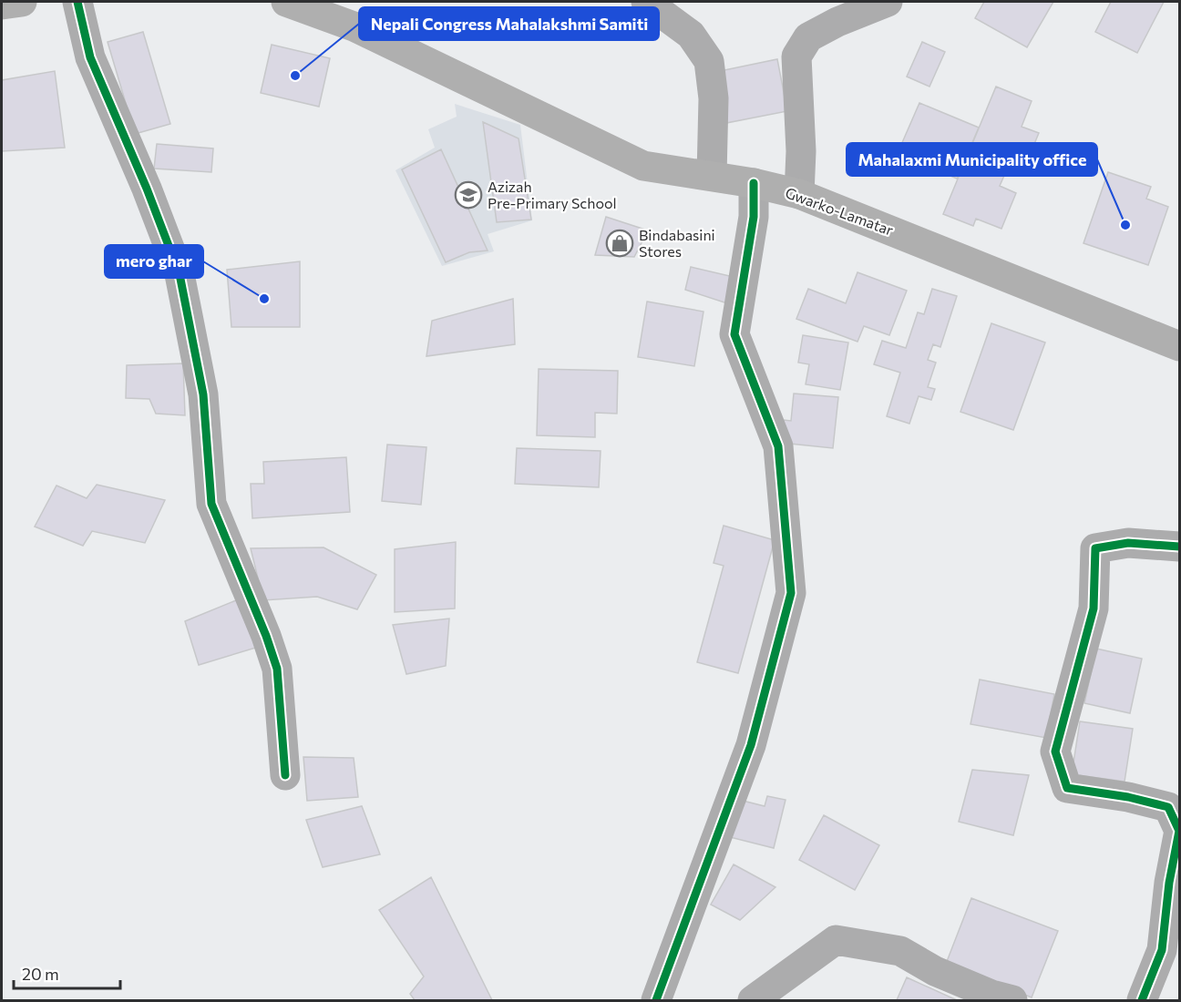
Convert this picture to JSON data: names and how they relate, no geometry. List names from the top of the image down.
{
  "streets": {
    "main road": ["Gwarko-Lamatar"]
  },
  "places": {
    "other": ["Nepali Congress Mahalakshmi Samiti", "Mahalaxmi Municipality office", "mero ghar"],
    "school or university": ["Azizah Pre-Primary School"],
    "shop": ["Bindabasini Stores"]
  },
  "scale_bar": "20 m"
}
